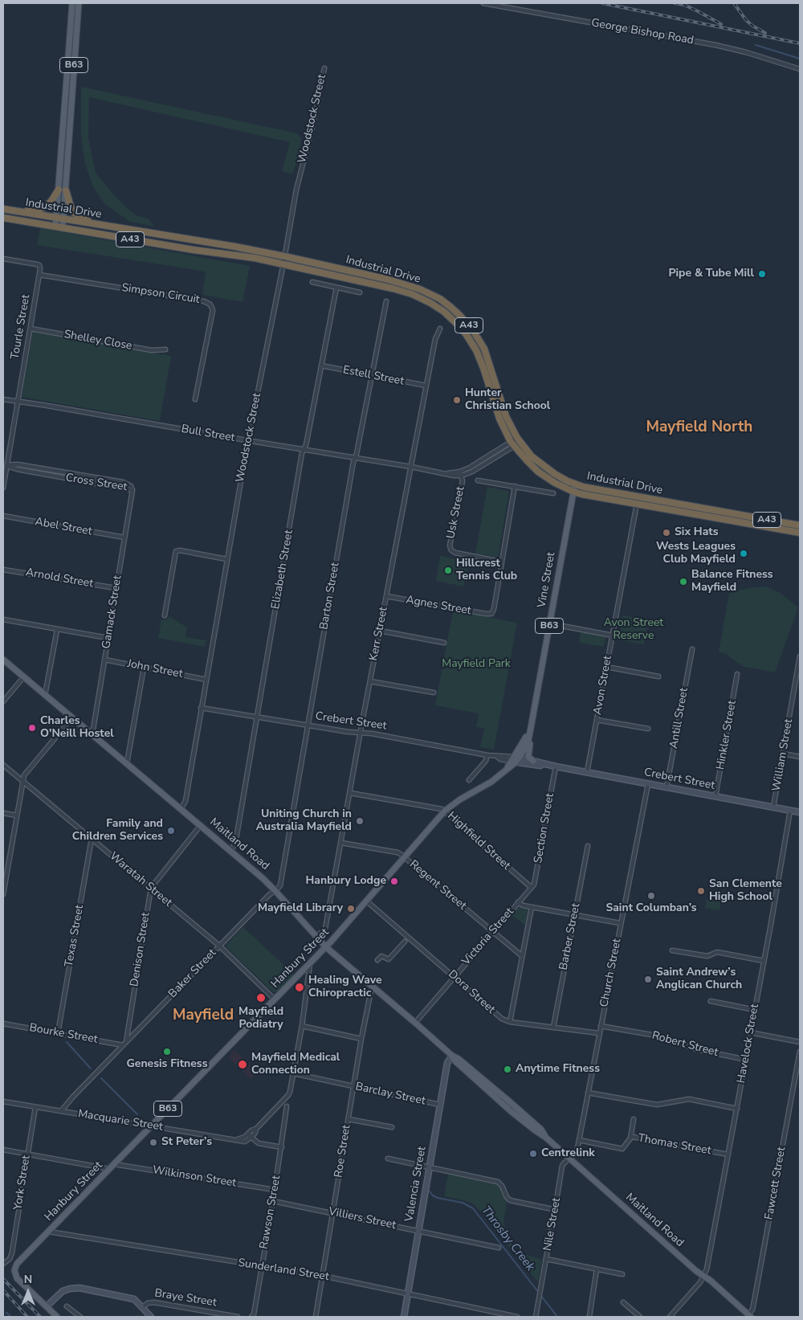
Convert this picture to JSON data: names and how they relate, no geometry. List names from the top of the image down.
{
  "streets": {
    "highway": ["B63", "Industrial Drive", "A43"],
    "main road": ["Vine Street", "Maitland Road", "Hanbury Street"],
    "street": [
      "George Bishop Road",
      "Woodstock Street",
      "Simpson Circuit",
      "Tourle Street",
      "Shelley Close",
      "Estell Street",
      "Bull Street",
      "Cross Street",
      "Usk Street",
      "Abel Street",
      "Elizabeth Street",
      "Arnold Street",
      "Barton Street",
      "Agnes Street",
      "Gamack Street",
      "Kerr Street",
      "John Street",
      "Avon Street",
      "Antill Street",
      "Crebert Street",
      "Hinkler Street",
      "William Street",
      "Section Street",
      "Highfield Street",
      "Waratah Street",
      "Regent Street",
      "Texas Street",
      "Victoria Street",
      "Barber Street",
      "Denison Street",
      "Church Street",
      "Baker Street",
      "Dora Street",
      "Bourke Street",
      "Havelock Street",
      "Robert Street",
      "Barclay Street",
      "Macquarie Street",
      "Thomas Street",
      "Roe Street",
      "Wilkinson Street",
      "York Street",
      "Fawcett Street",
      "Valencia Street",
      "Rawson Street",
      "Villiers Street",
      "Nile Street",
      "Sunderland Street",
      "Braye Street"
    ]
  },
  "crossings": [
    ["B63", "Industrial Drive"],
    ["B63", "Vine Street"],
    ["B63", "Crebert Street"],
    ["B63", "Hanbury Street"],
    ["B63", "Braye Street"],
    ["Woodstock Street", "Industrial Drive"],
    ["Woodstock Street", "Bull Street"],
    ["Woodstock Street", "John Street"],
    ["Woodstock Street", "Crebert Street"],
    ["Woodstock Street", "Maitland Road"],
    ["Industrial Drive", "Bull Street"],
    ["Industrial Drive", "Vine Street"],
    ["Industrial Drive", "Avon Street"],
    ["Simpson Circuit", "Tourle Street"],
    ["Tourle Street", "Shelley Close"],
    ["Tourle Street", "Bull Street"],
    ["Tourle Street", "Cross Street"],
    ["Estell Street", "Elizabeth Street"],
    ["Estell Street", "Barton Street"],
    ["Estell Street", "Kerr Street"],
    ["Bull Street", "Usk Street"],
    ["Bull Street", "Elizabeth Street"],
    ["Bull Street", "Barton Street"],
    ["Bull Street", "Kerr Street"],
    ["Cross Street", "Gamack Street"],
    ["Usk Street", "Agnes Street"],
    ["Abel Street", "Gamack Street"],
    ["Elizabeth Street", "Crebert Street"],
    ["Elizabeth Street", "Maitland Road"],
    ["Arnold Street", "Gamack Street"],
    ["Vine Street", "Crebert Street"],
    ["Vine Street", "Hanbury Street"],
    ["Barton Street", "Crebert Street"],
    ["Barton Street", "Maitland Road"],
    ["Barton Street", "Baker Street"],
    ["Agnes Street", "Kerr Street"],
    ["Gamack Street", "John Street"],
    ["Gamack Street", "Maitland Road"],
    ["Kerr Street", "Crebert Street"],
    ["Kerr Street", "Highfield Street"],
    ["Kerr Street", "Maitland Road"],
    ["Kerr Street", "Regent Street"],
    ["Avon Street", "Crebert Street"],
    ["Antill Street", "Crebert Street"],
    ["Crebert Street", "Hinkler Street"],
    ["Crebert Street", "William Street"],
    ["Crebert Street", "Section Street"],
    ["Crebert Street", "Hanbury Street"],
    ["Crebert Street", "Church Street"],
    ["Crebert Street", "Havelock Street"],
    ["Section Street", "Highfield Street"],
    ["Section Street", "Victoria Street"],
    ["Highfield Street", "Victoria Street"],
    ["Highfield Street", "Hanbury Street"],
    ["Maitland Road", "Victoria Street"],
    ["Maitland Road", "Denison Street"],
    ["Maitland Road", "Hanbury Street"],
    ["Maitland Road", "Church Street"],
    ["Maitland Road", "Baker Street"],
    ["Maitland Road", "Havelock Street"],
    ["Maitland Road", "Roe Street"],
    ["Maitland Road", "Fawcett Street"],
    ["Maitland Road", "Valencia Street"],
    ["Maitland Road", "Nile Street"],
    ["Waratah Street", "Texas Street"],
    ["Waratah Street", "Denison Street"],
    ["Waratah Street", "Hanbury Street"],
    ["Waratah Street", "Baker Street"],
    ["Regent Street", "Victoria Street"],
    ["Regent Street", "Hanbury Street"],
    ["Texas Street", "Bourke Street"],
    ["Victoria Street", "Dora Street"],
    ["Barber Street", "Dora Street"],
    ["Denison Street", "Baker Street"],
    ["Denison Street", "Bourke Street"],
    ["Hanbury Street", "Dora Street"],
    ["Hanbury Street", "Macquarie Street"],
    ["Hanbury Street", "Wilkinson Street"],
    ["Hanbury Street", "Sunderland Street"],
    ["Hanbury Street", "Braye Street"],
    ["Church Street", "Dora Street"],
    ["Church Street", "Robert Street"],
    ["Church Street", "Thomas Street"],
    ["Church Street", "Nile Street"],
    ["Baker Street", "Bourke Street"],
    ["Baker Street", "Macquarie Street"],
    ["Havelock Street", "Robert Street"],
    ["Havelock Street", "Thomas Street"],
    ["Barclay Street", "Roe Street"],
    ["Barclay Street", "Valencia Street"],
    ["Macquarie Street", "York Street"],
    ["Macquarie Street", "Rawson Street"],
    ["Roe Street", "Villiers Street"],
    ["Roe Street", "Sunderland Street"],
    ["Wilkinson Street", "Rawson Street"],
    ["Valencia Street", "Villiers Street"],
    ["Valencia Street", "Sunderland Street"],
    ["Rawson Street", "Villiers Street"],
    ["Rawson Street", "Sunderland Street"]
  ],
  "districts": ["Mayfield North", "Mayfield"],
  "water": ["Throsby Creek"],
  "parks": ["Avon Street Reserve", "Mayfield Park"],
  "places": [
    "Pipe & Tube Mill",
    "Hunter Christian School",
    "Six Hats",
    "Wests Leagues Club Mayfield",
    "Hillcrest Tennis Club",
    "Balance Fitness Mayfield",
    "Charles O'Neill Hostel",
    "Uniting Church in Australia Mayfield",
    "Family and Children Services",
    "Hanbury Lodge",
    "San Clemente High School",
    "Saint Columban’s",
    "Mayfield Library",
    "Saint Andrew’s Anglican Church",
    "Healing Wave Chiropractic",
    "Mayfield Podiatry",
    "Genesis Fitness",
    "Mayfield Medical Connection",
    "Anytime Fitness",
    "St Peter’s",
    "Centrelink"
  ],
  "north": "top"
}
